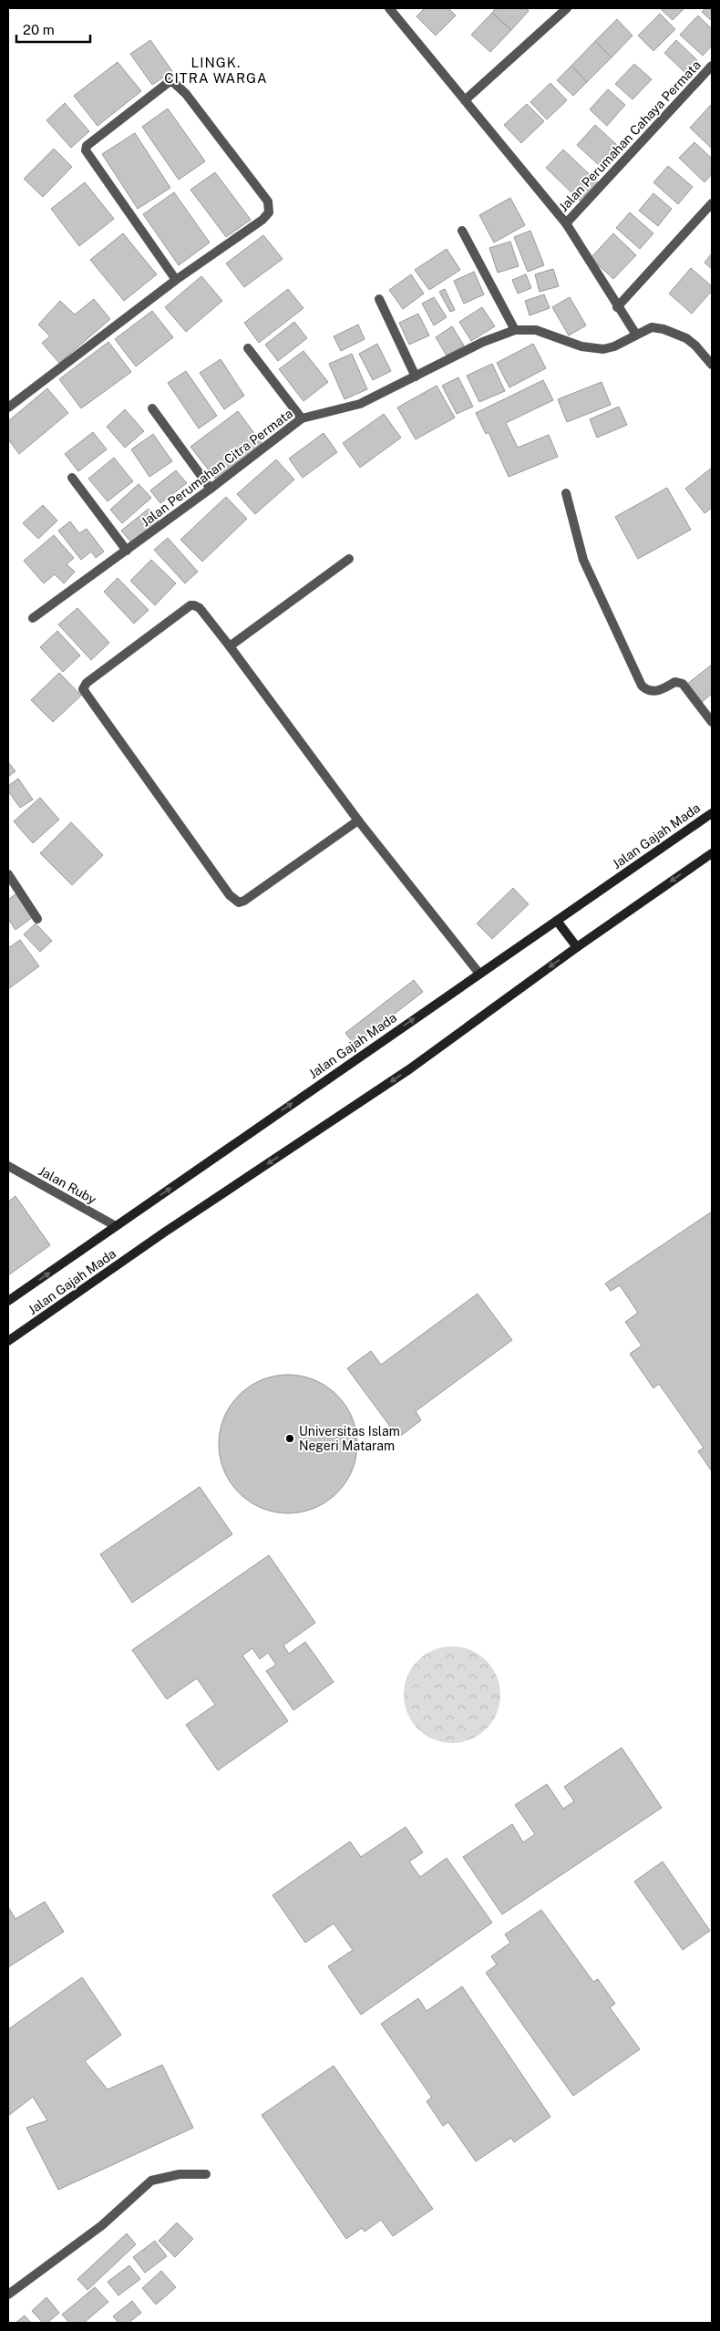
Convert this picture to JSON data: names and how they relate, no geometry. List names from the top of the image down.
{
  "streets": {
    "main road": ["Jalan Gajah Mada"],
    "street": ["Jalan Perumahan Cahaya Permata", "Jalan Perumahan Citra Permata", "Jalan Ruby"]
  },
  "crossings": [
    ["Jalan Gajah Mada", "Jalan Ruby"]
  ],
  "districts": ["LINGK. CITRA WARGA"],
  "places": ["Universitas Islam Negeri Mataram"],
  "scale_bar": "20 m"
}
